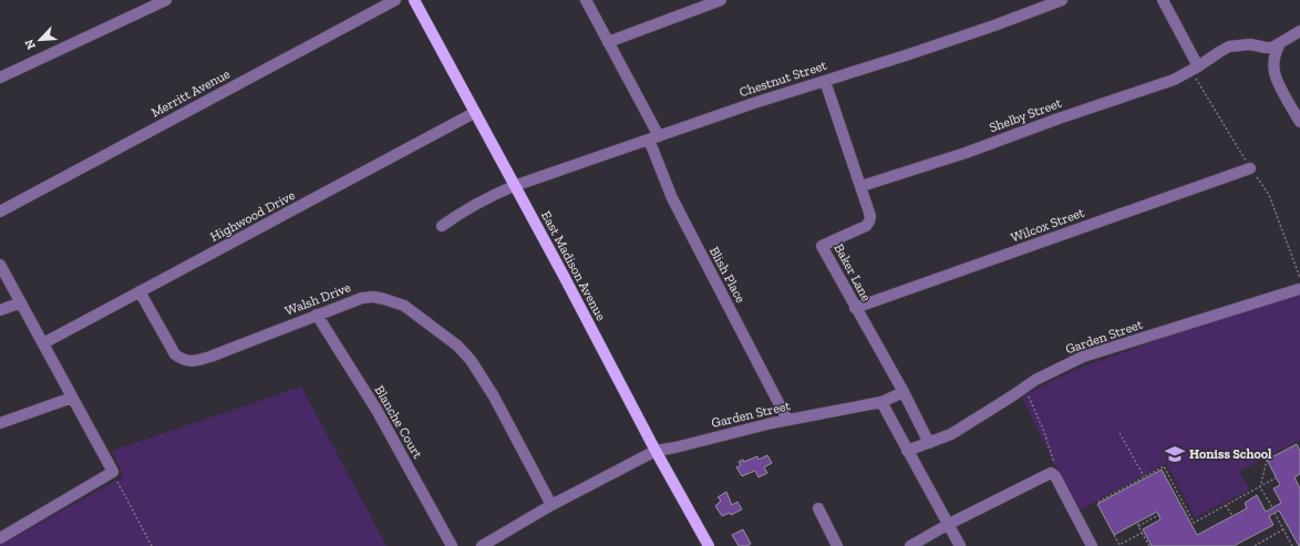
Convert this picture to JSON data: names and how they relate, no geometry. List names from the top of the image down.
{
  "streets": {
    "main road": ["East Madison Avenue"],
    "street": [
      "Chestnut Street",
      "Merritt Avenue",
      "Shelby Street",
      "Highwood Drive",
      "Wilcox Street",
      "Baker Lane",
      "Blish Place",
      "Walsh Drive",
      "Garden Street",
      "Blanche Court"
    ]
  },
  "crossings": [
    ["Chestnut Street", "East Madison Avenue"],
    ["Chestnut Street", "Baker Lane"],
    ["Chestnut Street", "Blish Place"],
    ["Shelby Street", "Baker Lane"],
    ["Highwood Drive", "East Madison Avenue"],
    ["Highwood Drive", "Walsh Drive"],
    ["Wilcox Street", "Baker Lane"],
    ["East Madison Avenue", "Garden Street"],
    ["Baker Lane", "Garden Street"],
    ["Blish Place", "Garden Street"],
    ["Walsh Drive", "Garden Street"],
    ["Walsh Drive", "Blanche Court"]
  ],
  "places": {
    "school or university": ["Honiss School"]
  },
  "north": "bottom left"
}
